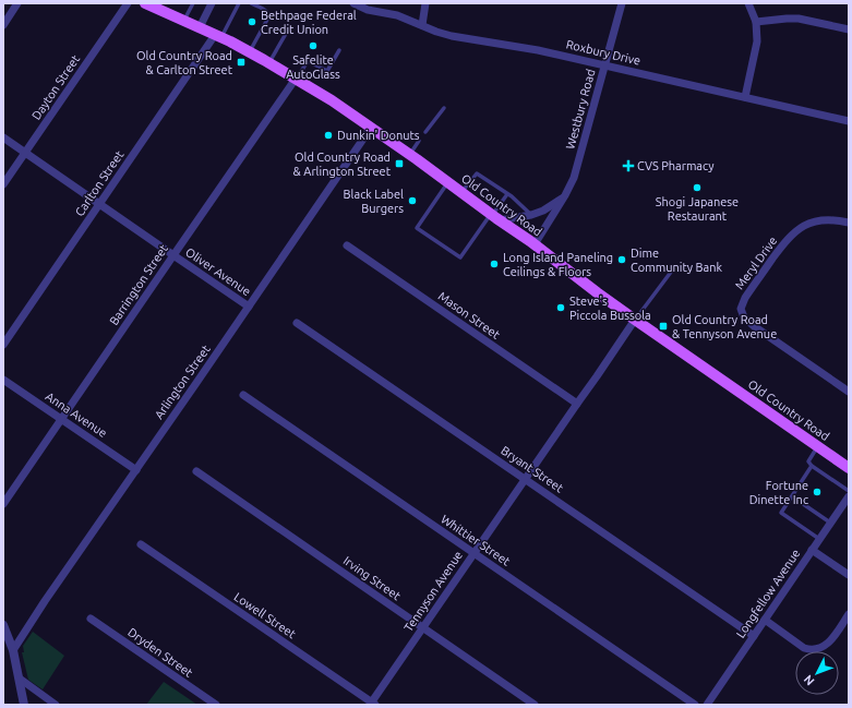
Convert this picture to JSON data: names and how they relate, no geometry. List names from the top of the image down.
{
  "streets": {
    "main road": ["Old Country Road"],
    "street": [
      "Roxbury Drive",
      "Dayton Street",
      "Westbury Road",
      "Carlton Street",
      "Meryl Drive",
      "Oliver Avenue",
      "Barrington Street",
      "Mason Street",
      "Arlington Street",
      "Anna Avenue",
      "Bryant Street",
      "Whittier Street",
      "Irving Street",
      "Tennyson Avenue",
      "Longfellow Avenue",
      "Lowell Street",
      "Dryden Street"
    ]
  },
  "crossings": [
    ["Roxbury Drive", "Westbury Road"],
    ["Dayton Street", "Oliver Avenue"],
    ["Westbury Road", "Old Country Road"],
    ["Carlton Street", "Old Country Road"],
    ["Carlton Street", "Oliver Avenue"],
    ["Old Country Road", "Barrington Street"],
    ["Old Country Road", "Arlington Street"],
    ["Old Country Road", "Tennyson Avenue"],
    ["Oliver Avenue", "Barrington Street"],
    ["Oliver Avenue", "Arlington Street"],
    ["Barrington Street", "Anna Avenue"],
    ["Mason Street", "Tennyson Avenue"],
    ["Arlington Street", "Anna Avenue"],
    ["Bryant Street", "Tennyson Avenue"],
    ["Bryant Street", "Longfellow Avenue"],
    ["Whittier Street", "Tennyson Avenue"],
    ["Irving Street", "Tennyson Avenue"],
    ["Tennyson Avenue", "Lowell Street"]
  ],
  "places": {
    "other": [
      "Bethpage Federal Credit Union",
      "Safelite AutoGlass",
      "Dunkin' Donuts",
      "Shogi Japanese Restaurant",
      "Black Label Burgers",
      "Dime Community Bank",
      "Long Island Paneling Ceilings & Floors",
      "Steve's Piccola Bussola",
      "Fortune Dinette Inc"
    ],
    "transit": ["Old Country Road & Carlton Street", "Old Country Road & Arlington Street", "Old Country Road & Tennyson Avenue"],
    "health": ["CVS Pharmacy"]
  },
  "north": "bottom left"
}
